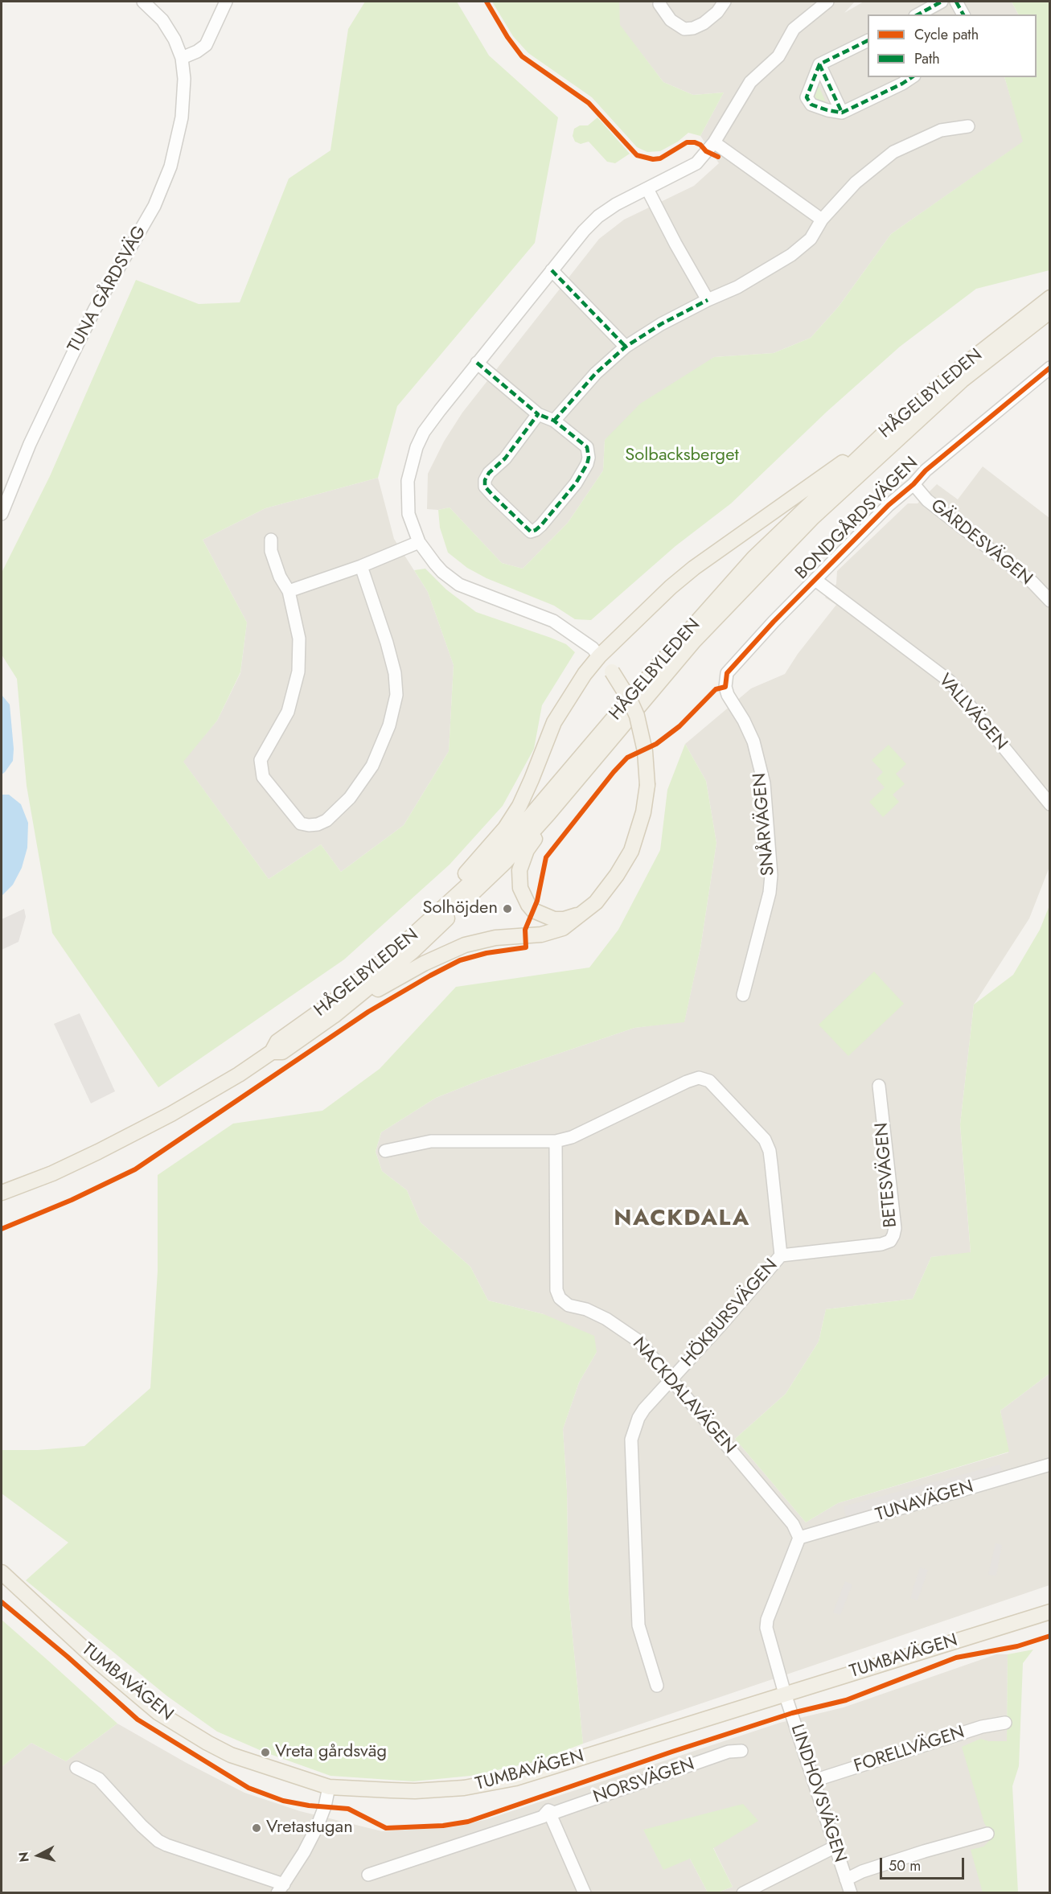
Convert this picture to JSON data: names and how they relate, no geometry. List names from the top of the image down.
{
  "streets": {
    "main road": ["HÅGELBYLEDEN", "TUMBAVÄGEN"],
    "street": [
      "TUNA GÅRDSVÄG",
      "BONDGÅRDSVÄGEN",
      "GÄRDESVÄGEN",
      "VALLVÄGEN",
      "SNÅRVÄGEN",
      "BETESVÄGEN",
      "HÖKBURSVÄGEN",
      "NACKDALAVÄGEN",
      "TUNAVÄGEN",
      "FORELLVÄGEN",
      "NORSVÄGEN",
      "LINDHOVSVÄGEN"
    ]
  },
  "crossings": [
    ["BONDGÅRDSVÄGEN", "GÄRDESVÄGEN"],
    ["BONDGÅRDSVÄGEN", "VALLVÄGEN"],
    ["BONDGÅRDSVÄGEN", "SNÅRVÄGEN"],
    ["BETESVÄGEN", "HÖKBURSVÄGEN"],
    ["HÖKBURSVÄGEN", "NACKDALAVÄGEN"],
    ["NACKDALAVÄGEN", "TUNAVÄGEN"],
    ["TUMBAVÄGEN", "LINDHOVSVÄGEN"],
    ["FORELLVÄGEN", "LINDHOVSVÄGEN"]
  ],
  "districts": ["NACKDALA"],
  "parks": ["Solbacksberget"],
  "places": ["Solhöjden", "Vreta gårdsväg", "Vretastugan"],
  "legend": ["Cycle path", "Path"],
  "scale_bar": "50 m",
  "north": "left"
}
